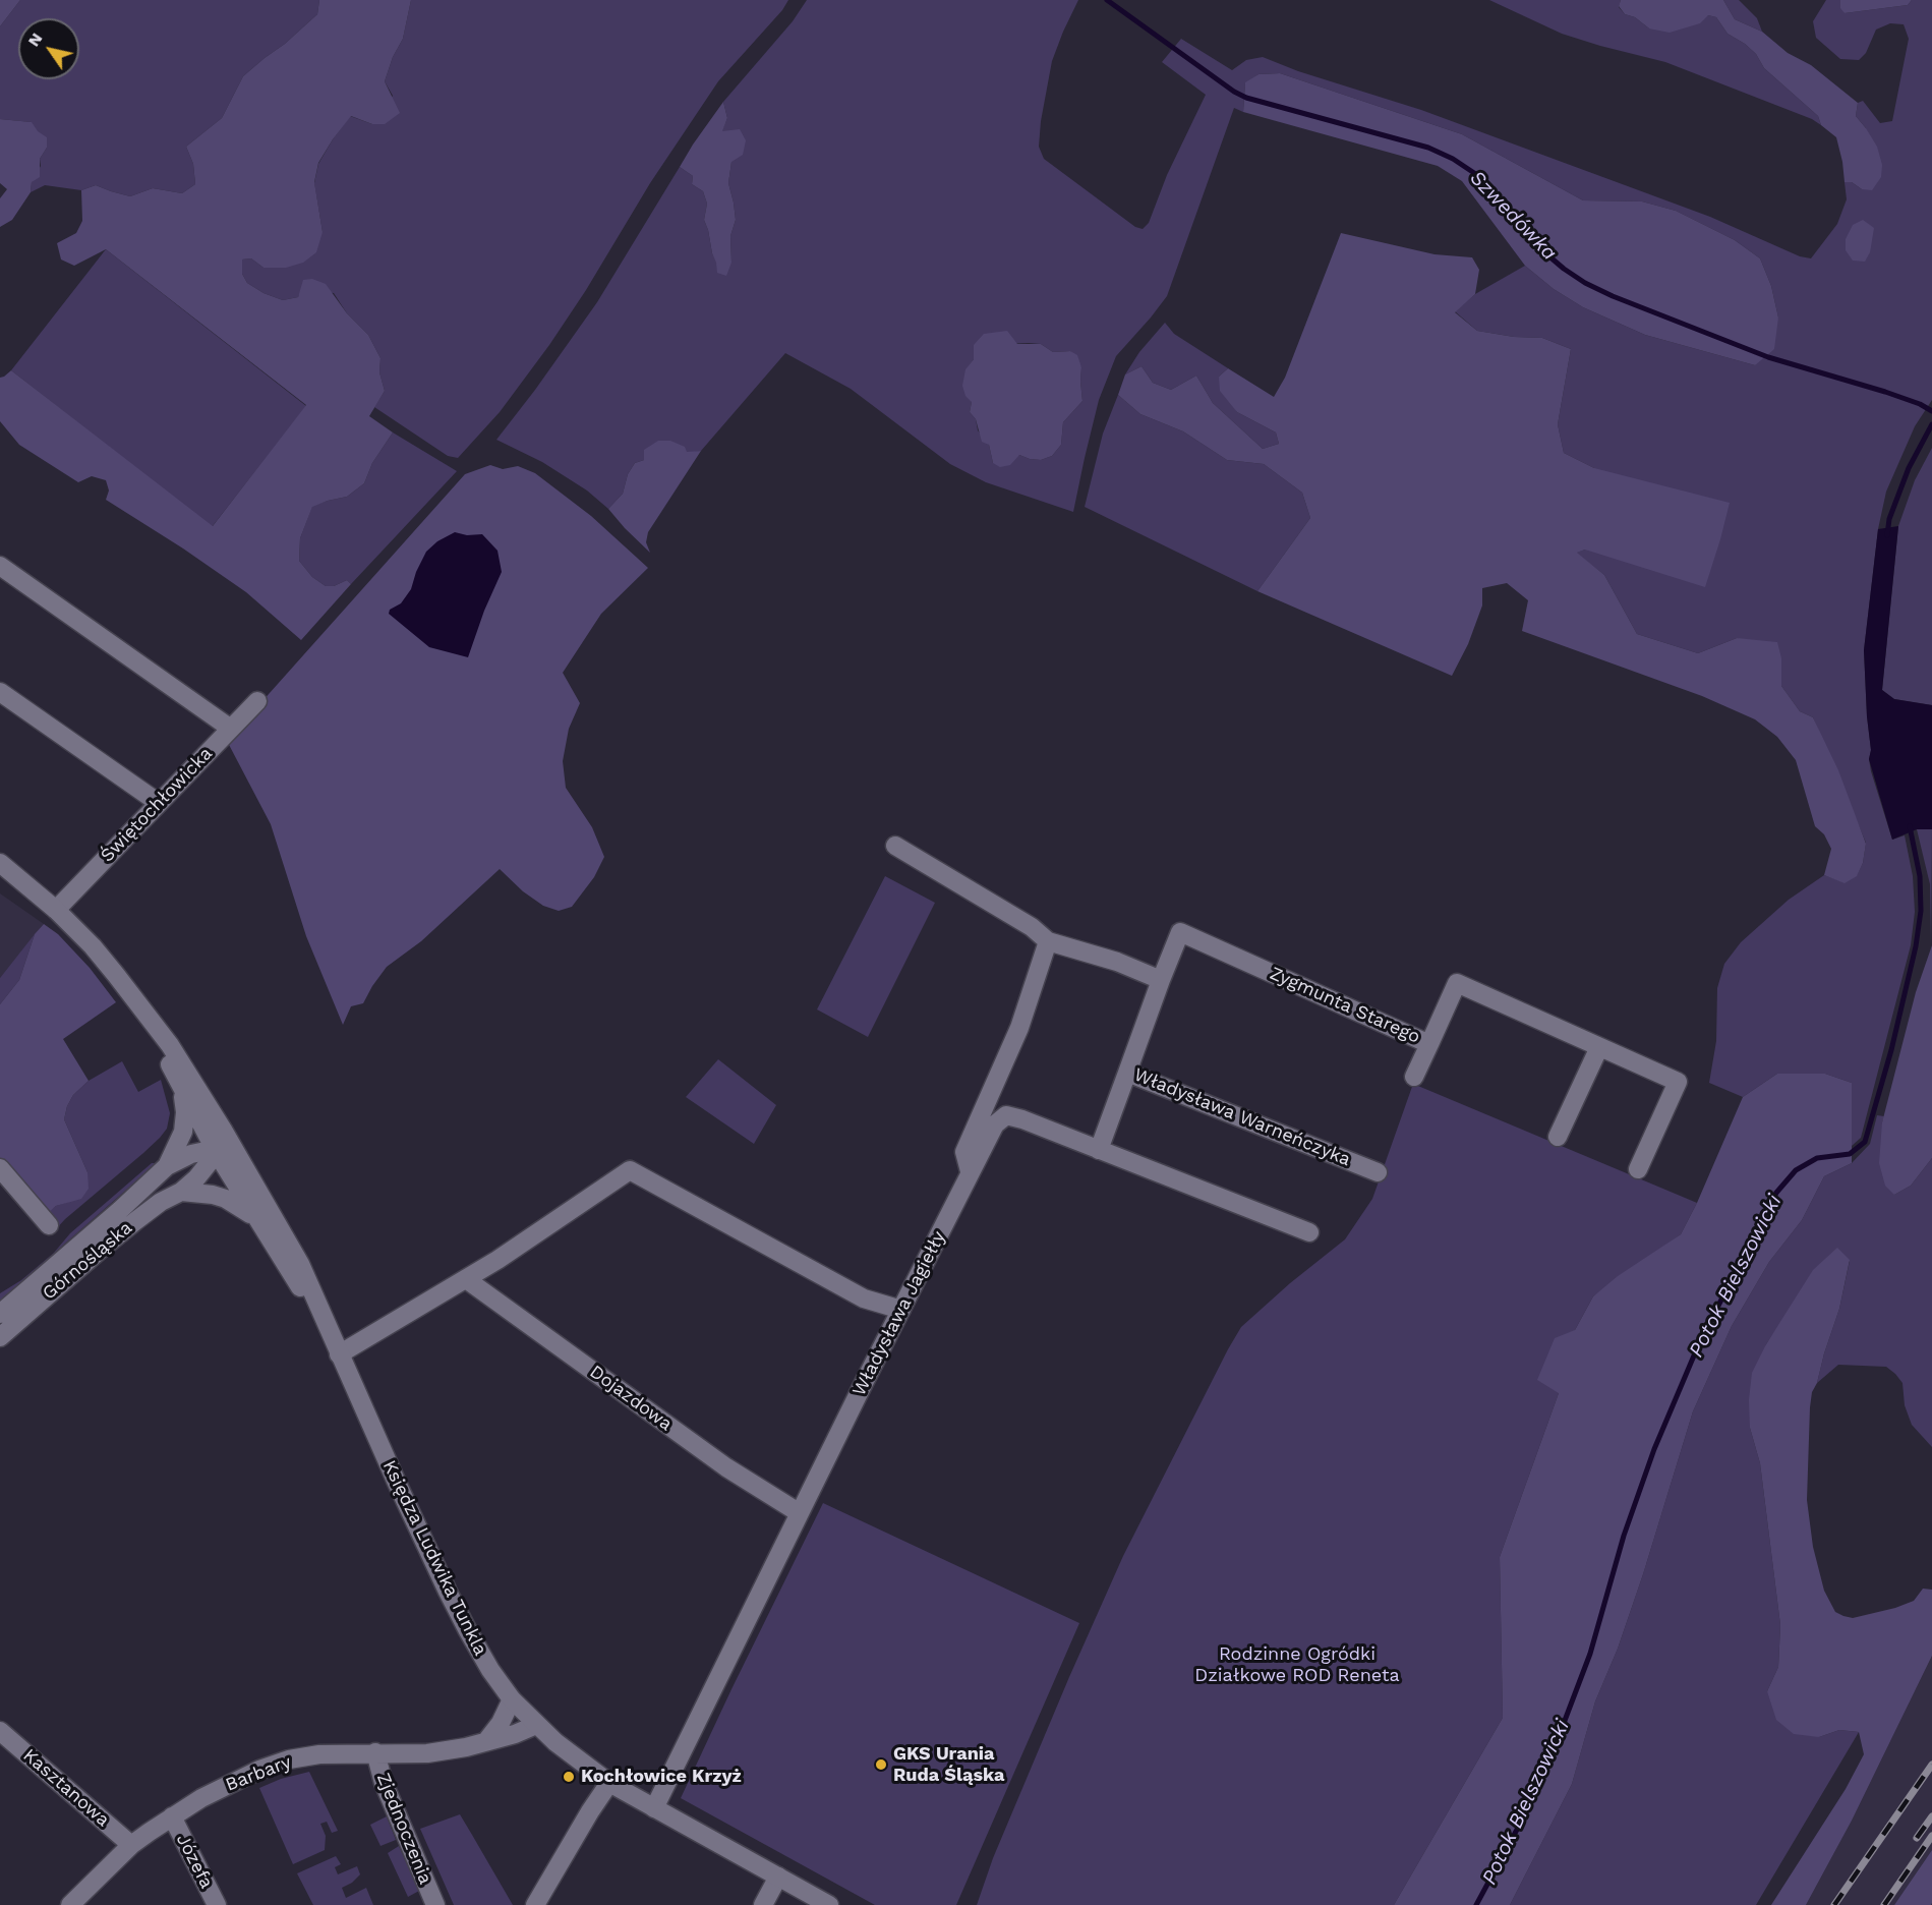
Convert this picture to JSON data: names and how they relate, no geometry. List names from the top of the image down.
{
  "streets": {
    "street": [
      "Świętochłowicka",
      "Zygmunta Starego",
      "Władysława Warneńczyka",
      "Górnośląska",
      "Władysława Jagiełły",
      "Dojazdowa",
      "Księdza Ludwika Tunkla",
      "Barbary",
      "Kasztanowa",
      "Zjednoczenia",
      "Józefa"
    ]
  },
  "crossings": [
    ["Świętochłowicka", "Księdza Ludwika Tunkla"],
    ["Zygmunta Starego", "Władysława Warneńczyka"],
    ["Górnośląska", "Księdza Ludwika Tunkla"],
    ["Władysława Jagiełły", "Dojazdowa"],
    ["Władysława Jagiełły", "Księdza Ludwika Tunkla"],
    ["Księdza Ludwika Tunkla", "Barbary"],
    ["Barbary", "Kasztanowa"],
    ["Barbary", "Zjednoczenia"],
    ["Barbary", "Józefa"]
  ],
  "water": ["Szwedówka", "Potok Bielszowicki"],
  "parks": ["Rodzinne Ogródki Działkowe ROD Reneta"],
  "places": ["GKS Urania Ruda Śląska", "Kochłowice Krzyż"],
  "north": "top left"
}
